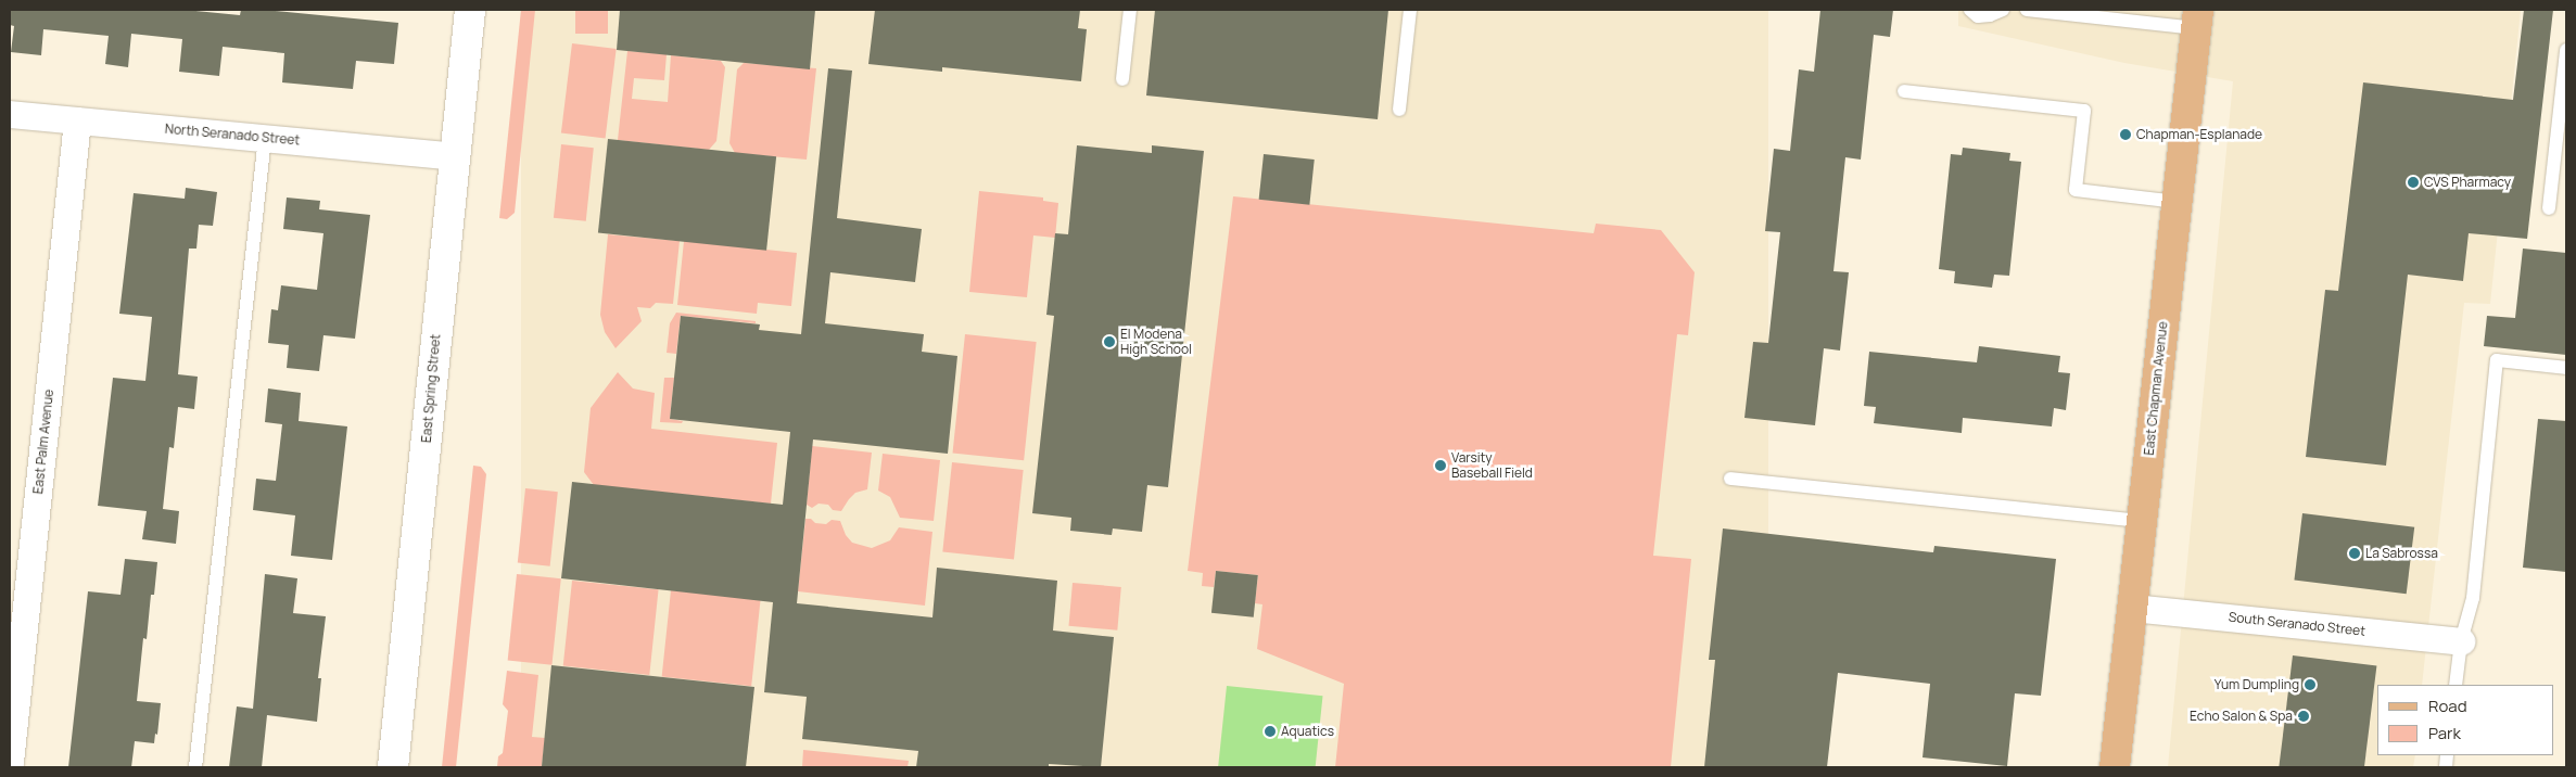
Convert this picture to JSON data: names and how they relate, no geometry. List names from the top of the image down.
{
  "streets": {
    "main road": ["East Chapman Avenue"],
    "street": [
      "North Seranado Street",
      "East Spring Street",
      "East Palm Avenue",
      "South Seranado Street"
    ]
  },
  "crossings": [
    ["North Seranado Street", "East Spring Street"],
    ["North Seranado Street", "East Palm Avenue"],
    ["East Chapman Avenue", "South Seranado Street"]
  ],
  "places": [
    "Chapman-Esplanade",
    "CVS Pharmacy",
    "El Modena High School",
    "Varsity Baseball Field",
    "La Sabrossa",
    "Yum Dumpling",
    "Echo Salon & Spa",
    "Aquatics"
  ],
  "legend": ["Road", "Park"]
}
